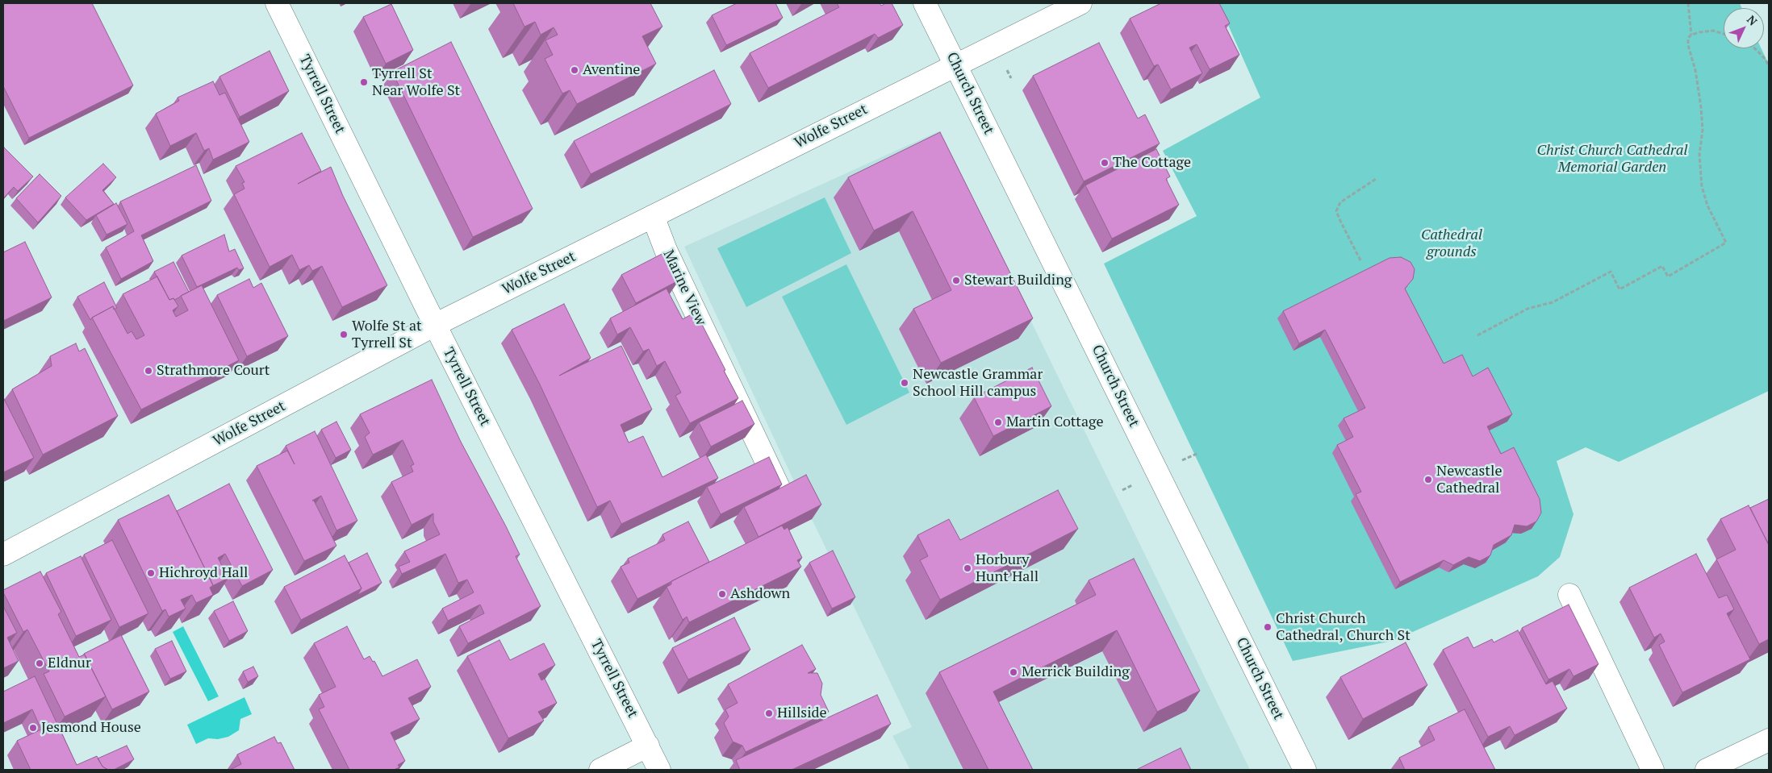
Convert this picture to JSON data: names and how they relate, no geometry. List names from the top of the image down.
{
  "streets": {
    "street": [
      "Church Street",
      "Tyrrell Street",
      "Wolfe Street",
      "Marine View"
    ]
  },
  "crossings": [
    ["Church Street", "Wolfe Street"],
    ["Tyrrell Street", "Wolfe Street"],
    ["Wolfe Street", "Marine View"]
  ],
  "parks": ["Christ Church Cathedral Memorial Garden", "Cathedral grounds"],
  "places": [
    "Aventine",
    "Tyrrell St Near Wolfe St",
    "The Cottage",
    "Stewart Building",
    "Wolfe St at Tyrrell St",
    "Strathmore Court",
    "Newcastle Grammar School Hill campus",
    "Martin Cottage",
    "Newcastle Cathedral",
    "Horbury Hunt Hall",
    "Hichroyd Hall",
    "Ashdown",
    "Christ Church Cathedral, Church St",
    "Eldnur",
    "Merrick Building",
    "Hillside",
    "Jesmond House"
  ],
  "north": "top right"
}
